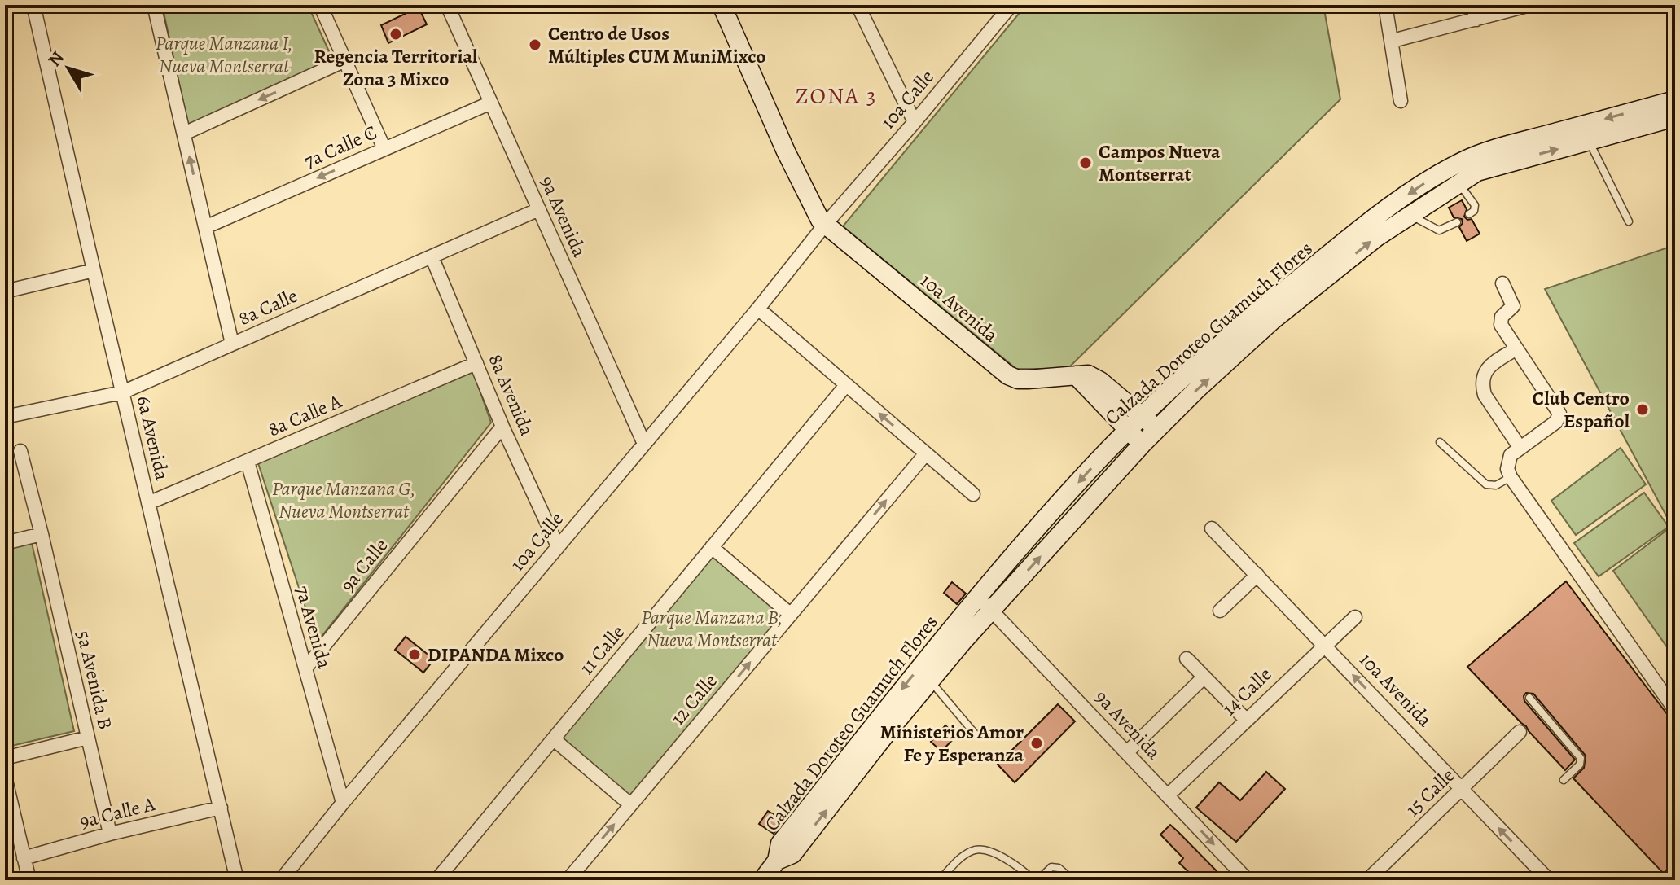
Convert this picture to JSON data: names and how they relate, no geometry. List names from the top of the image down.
{
  "streets": {
    "main road": ["10a Avenida", "Calzada Doroteo Guamuch Flores"],
    "street": [
      "10a Calle",
      "7a Calle C",
      "9a Avenida",
      "8a Calle",
      "8a Avenida",
      "8a Calle A",
      "6a Avenida",
      "9a Calle",
      "7a Avenida",
      "11 Calle",
      "5a Avenida B",
      "14 Calle",
      "12 Calle",
      "15 Calle",
      "9a Calle A"
    ]
  },
  "crossings": [
    ["10a Calle", "9a Avenida"],
    ["10a Calle", "10a Avenida"],
    ["10a Calle", "8a Avenida"],
    ["10a Calle", "7a Avenida"],
    ["7a Calle C", "9a Avenida"],
    ["9a Avenida", "8a Calle"],
    ["9a Avenida", "Calzada Doroteo Guamuch Flores"],
    ["9a Avenida", "14 Calle"],
    ["8a Calle", "8a Avenida"],
    ["8a Calle", "6a Avenida"],
    ["10a Avenida", "Calzada Doroteo Guamuch Flores"],
    ["10a Avenida", "14 Calle"],
    ["10a Avenida", "15 Calle"],
    ["8a Avenida", "8a Calle A"],
    ["8a Avenida", "9a Calle"],
    ["8a Calle A", "6a Avenida"],
    ["8a Calle A", "7a Avenida"],
    ["6a Avenida", "9a Calle A"],
    ["9a Calle", "7a Avenida"],
    ["5a Avenida B", "9a Calle A"]
  ],
  "one_way": ["12 Calle"],
  "districts": ["ZONA 3"],
  "parks": ["Parque Manzana I, Nueva Montserrat", "Parque Manzana G, Nueva Montserrat", "Parque Manzana B, Nueva Montserrat"],
  "places": [
    "Regencia Territorial Zona 3 Mixco",
    "Centro de Usos Múltiples CUM MuniMixco",
    "Campos Nueva Montserrat",
    "Club Centro Español",
    "DIPANDA Mixco",
    "Ministerios Amor Fe y Esperanza"
  ],
  "north": "top left"
}
